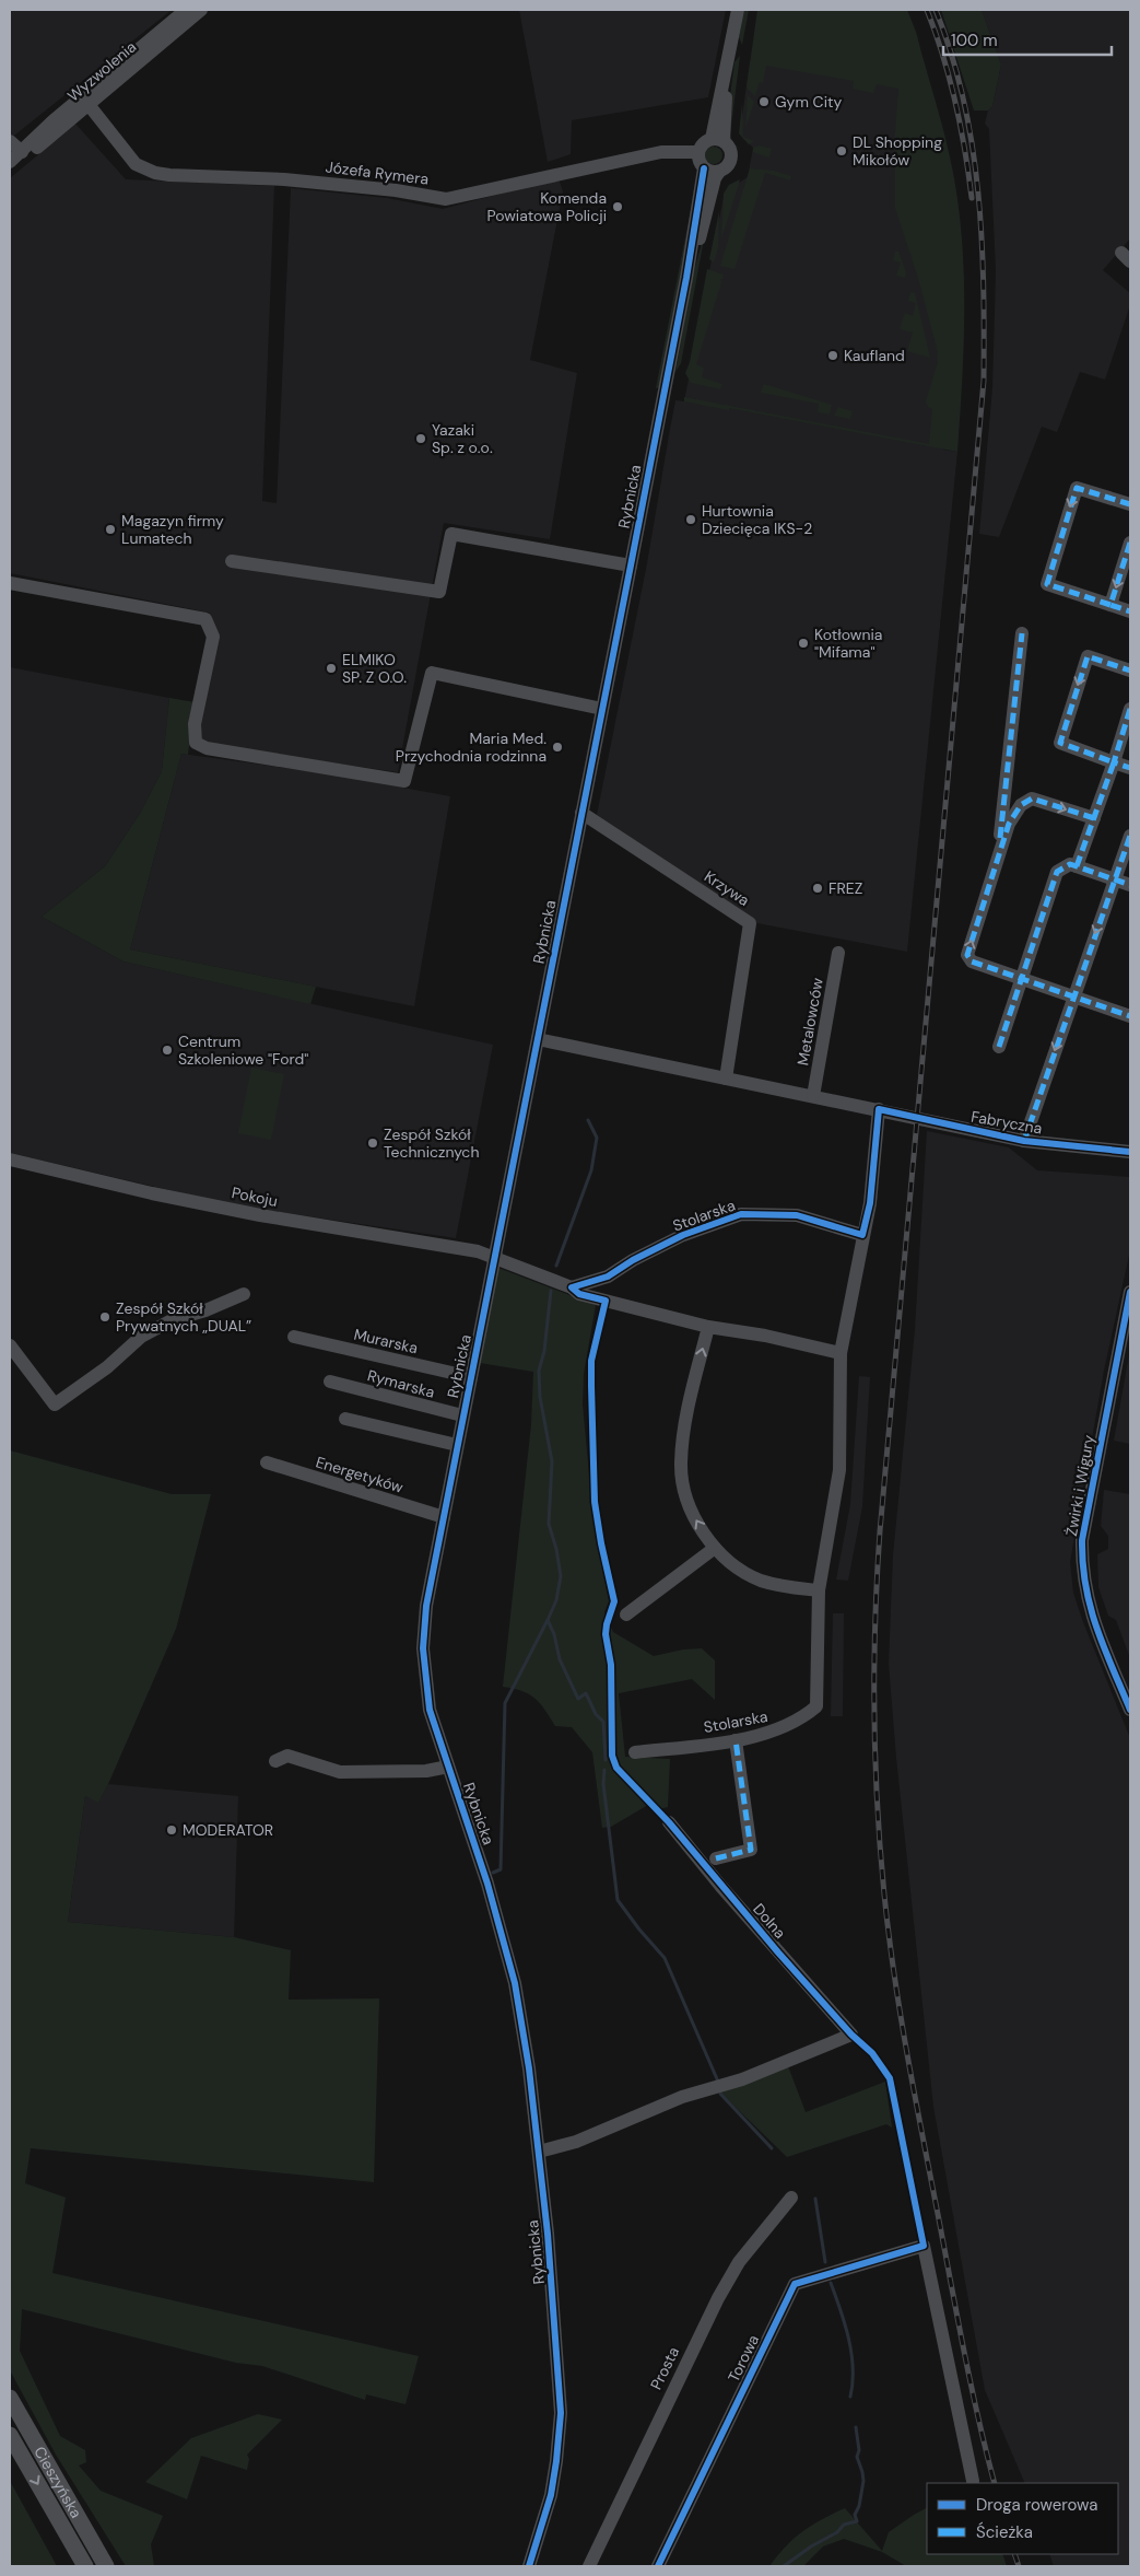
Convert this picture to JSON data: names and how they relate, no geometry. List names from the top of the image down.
{
  "streets": {
    "main road": ["Cieszyńska"],
    "street": [
      "Wyzwolenia",
      "Józefa Rymera",
      "Rybnicka",
      "Krzywa",
      "Metalowców",
      "Fabryczna",
      "Pokoju",
      "Stolarska",
      "Murarska",
      "Rymarska",
      "Energetyków",
      "Żwirki i Wigury",
      "Dolna",
      "Torowa",
      "Prosta"
    ]
  },
  "crossings": [
    ["Wyzwolenia", "Józefa Rymera"],
    ["Józefa Rymera", "Rybnicka"],
    ["Rybnicka", "Krzywa"],
    ["Rybnicka", "Fabryczna"],
    ["Rybnicka", "Pokoju"],
    ["Rybnicka", "Murarska"],
    ["Rybnicka", "Rymarska"],
    ["Rybnicka", "Energetyków"],
    ["Rybnicka", "Dolna"],
    ["Krzywa", "Fabryczna"],
    ["Metalowców", "Fabryczna"],
    ["Fabryczna", "Stolarska"]
  ],
  "places": [
    "Gym City",
    "DL Shopping Mikołów",
    "Komenda Powiatowa Policji",
    "Kaufland",
    "Yazaki Sp. z o.o.",
    "Hurtownia Dziecięca IKS-2",
    "Magazyn firmy Lumatech",
    "Kotłownia \"Mifama\"",
    "ELMIKO SP. Z O.O.",
    "Maria Med. Przychodnia rodzinna",
    "FREZ",
    "Centrum Szkoleniowe \"Ford\"",
    "Zespół Szkół Technicznych",
    "Zespół Szkół Prywatnych „DUAL”",
    "MODERATOR"
  ],
  "legend": ["Droga rowerowa", "Ścieżka"],
  "scale_bar": "100 m"
}
